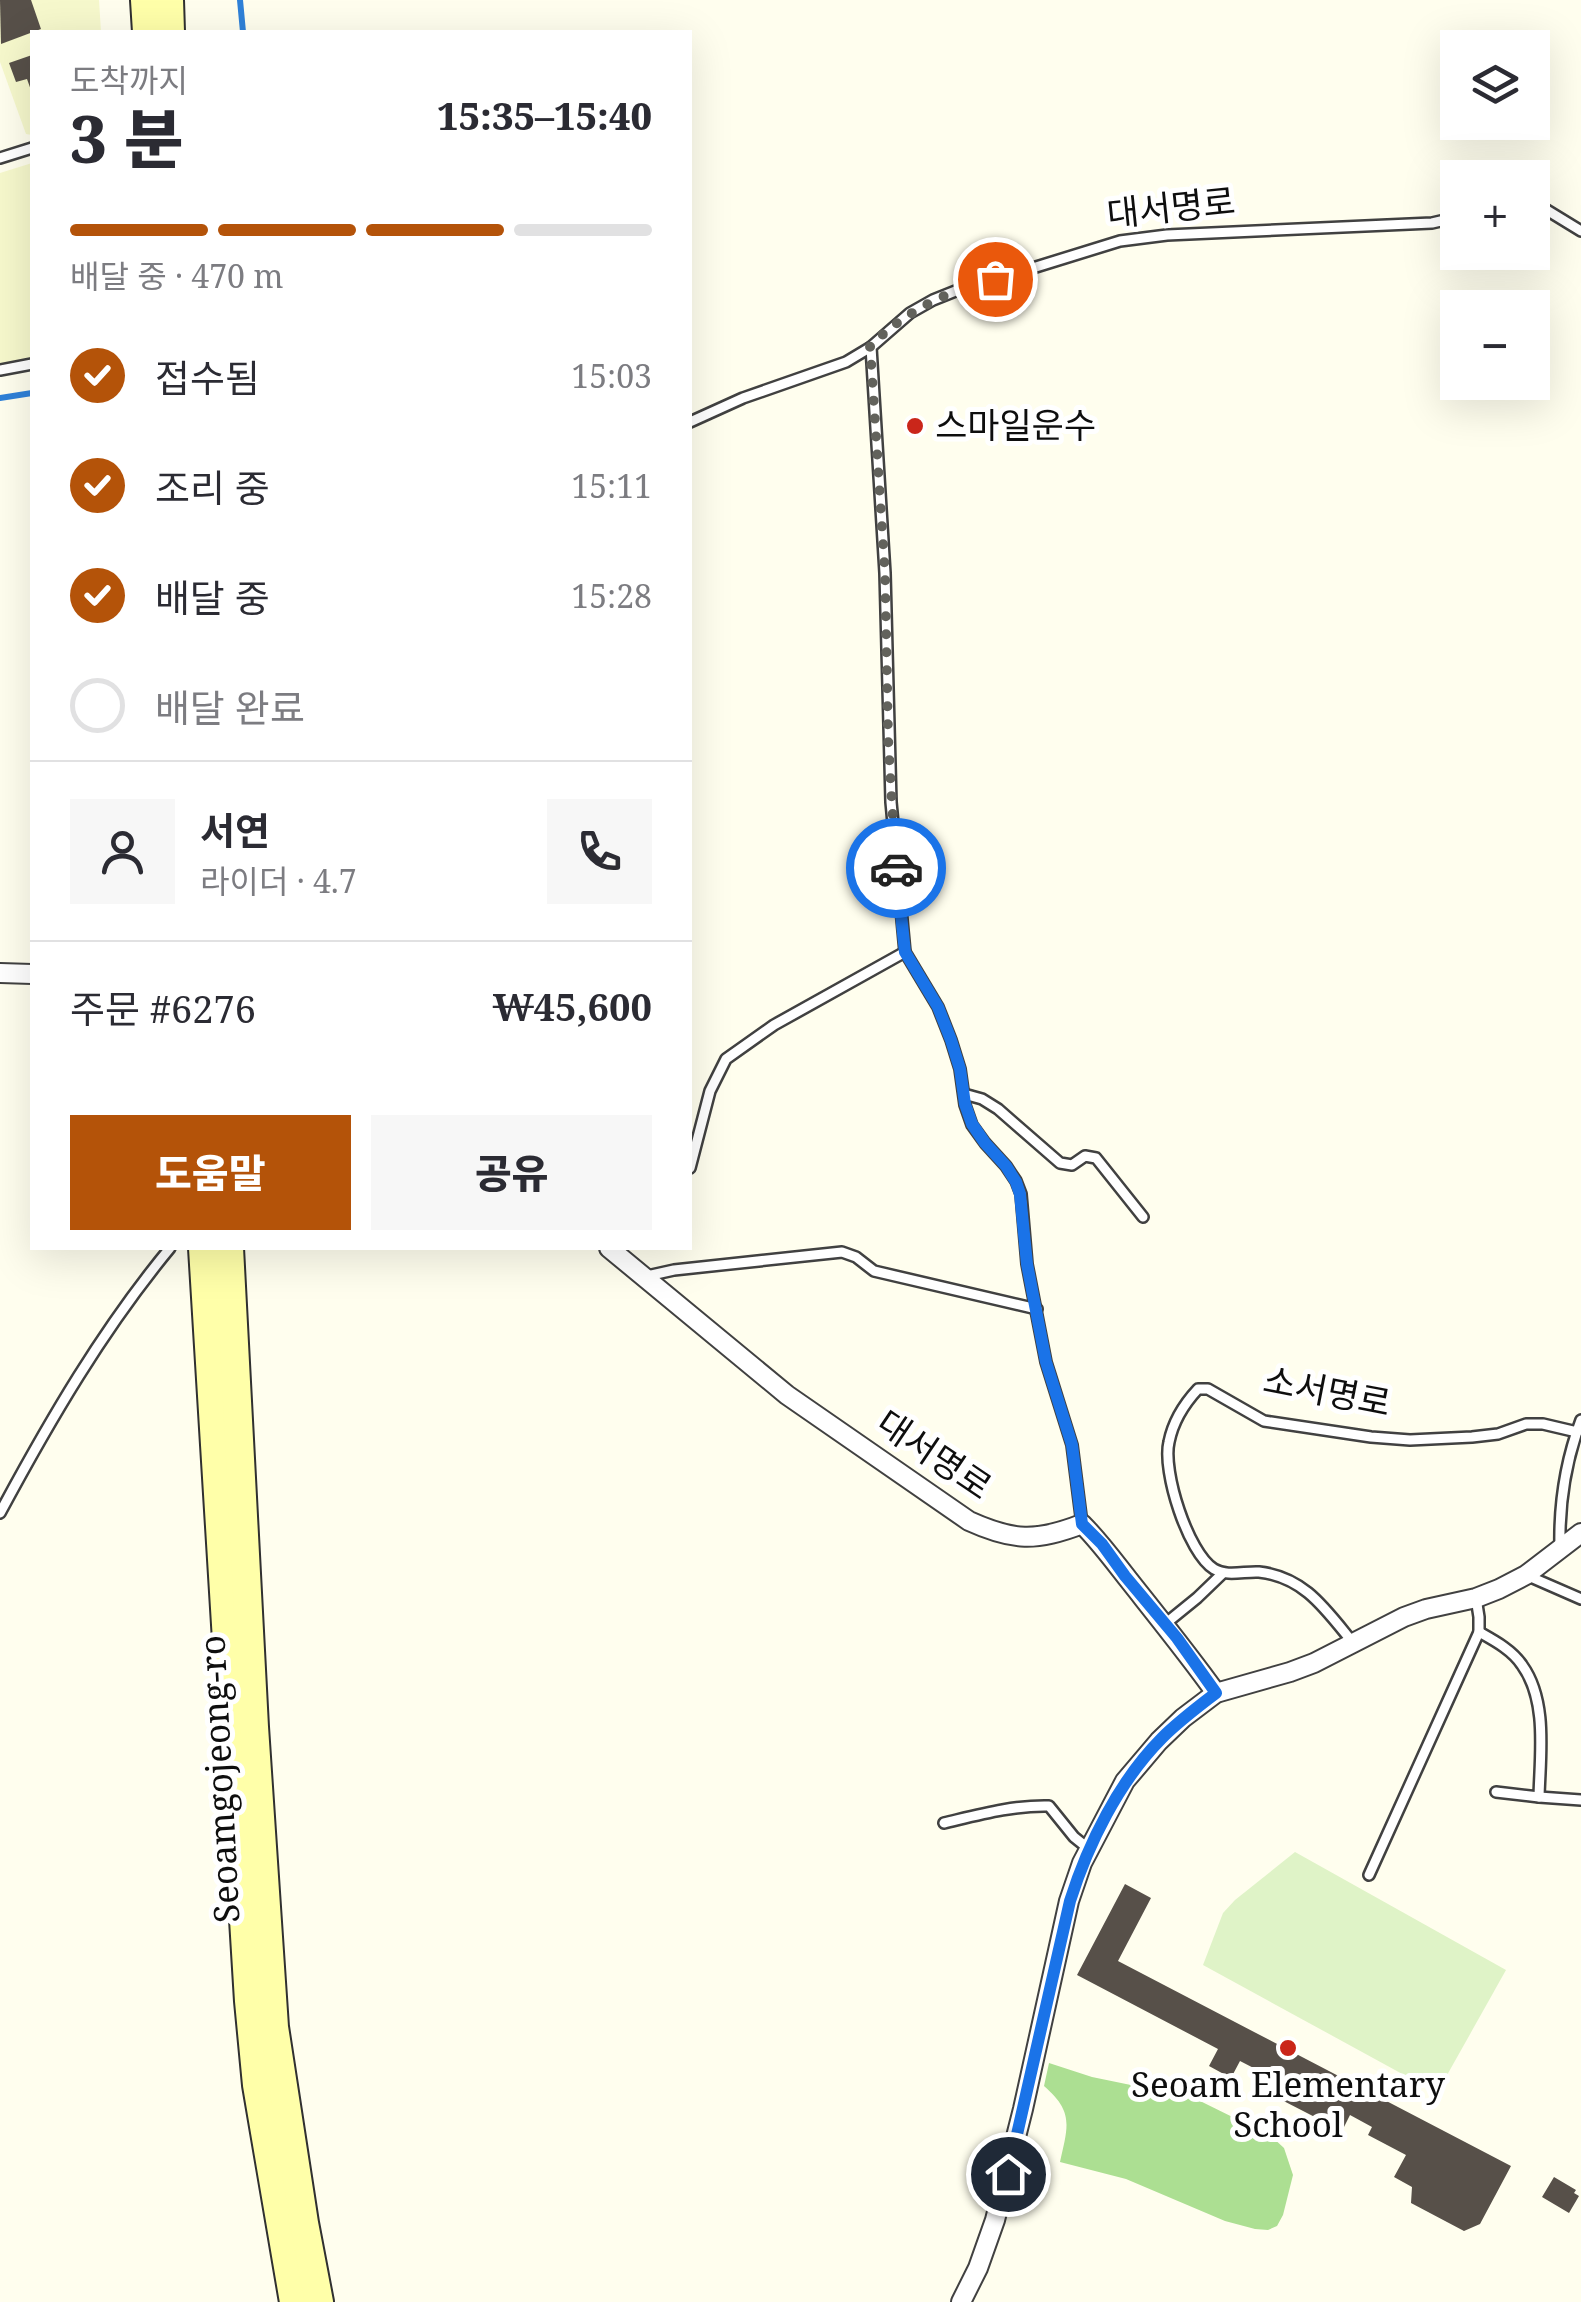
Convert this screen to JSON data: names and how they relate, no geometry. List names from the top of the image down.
{
  "streets": {
    "main road": ["Seoamgojeong-ro"],
    "street": ["대서명로"],
    "lane": ["소서명로"]
  },
  "places": ["스마일운수", "Seoam Elementary School"],
  "page": {
    "map_buttons": ["+", "−"],
    "heading": ["3 분", "도착까지", "15:35–15:40"],
    "panel": [
      "서연",
      "라이더 · 4.7",
      "주문 #6276",
      "₩45,600"
    ],
    "bar": "배달 중 · 470 m",
    "list": [
      ["접수됨", "15:03"],
      ["조리 중", "15:11"],
      ["배달 중", "15:28"],
      "배달 완료"
    ],
    "buttons": ["도움말", "공유"]
  }
}
